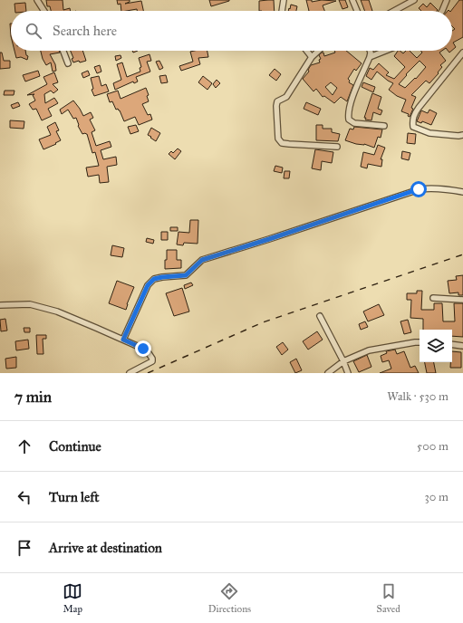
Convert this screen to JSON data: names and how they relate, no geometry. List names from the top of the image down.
{
  "page": {
    "search": "Search here",
    "heading": ["7 min", "Walk · 530 m"],
    "list": [
      ["Continue", "500 m"],
      ["Turn left", "30 m"],
      "Arrive at destination"
    ],
    "nav": ["Map", "Directions", "Saved"]
  }
}
